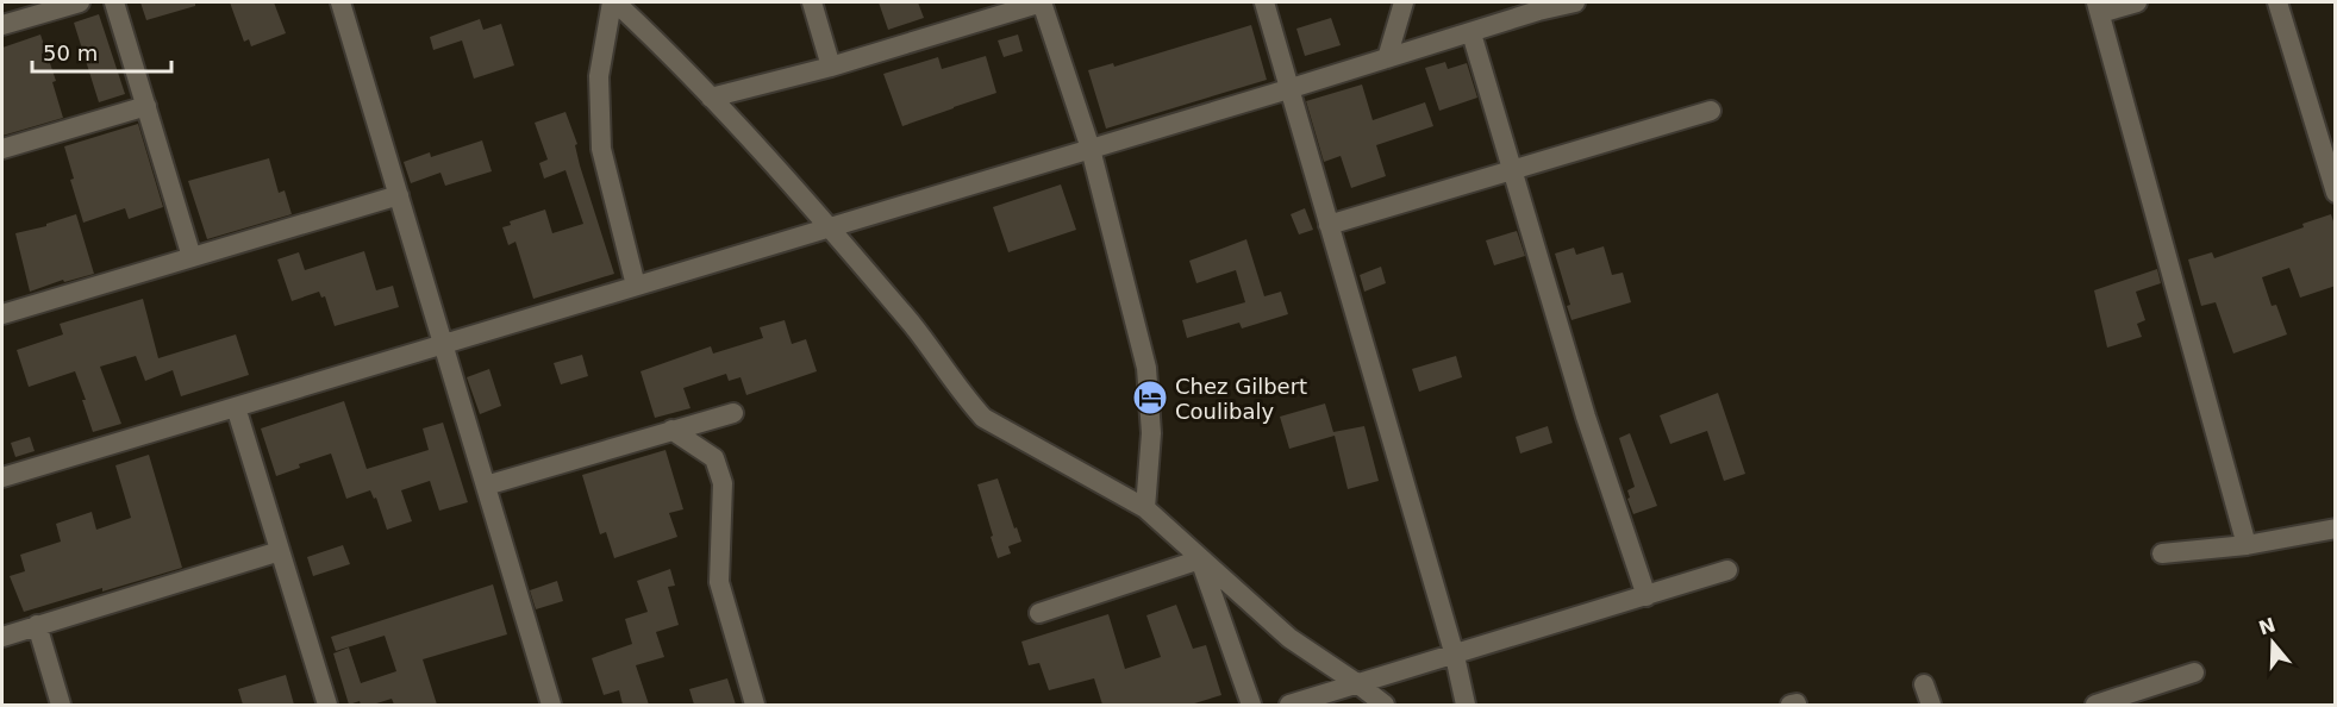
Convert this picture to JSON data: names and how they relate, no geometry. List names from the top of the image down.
{
  "places": {
    "hotel": ["Chez Gilbert Coulibaly"]
  },
  "scale_bar": "50 m",
  "north": "top"
}
